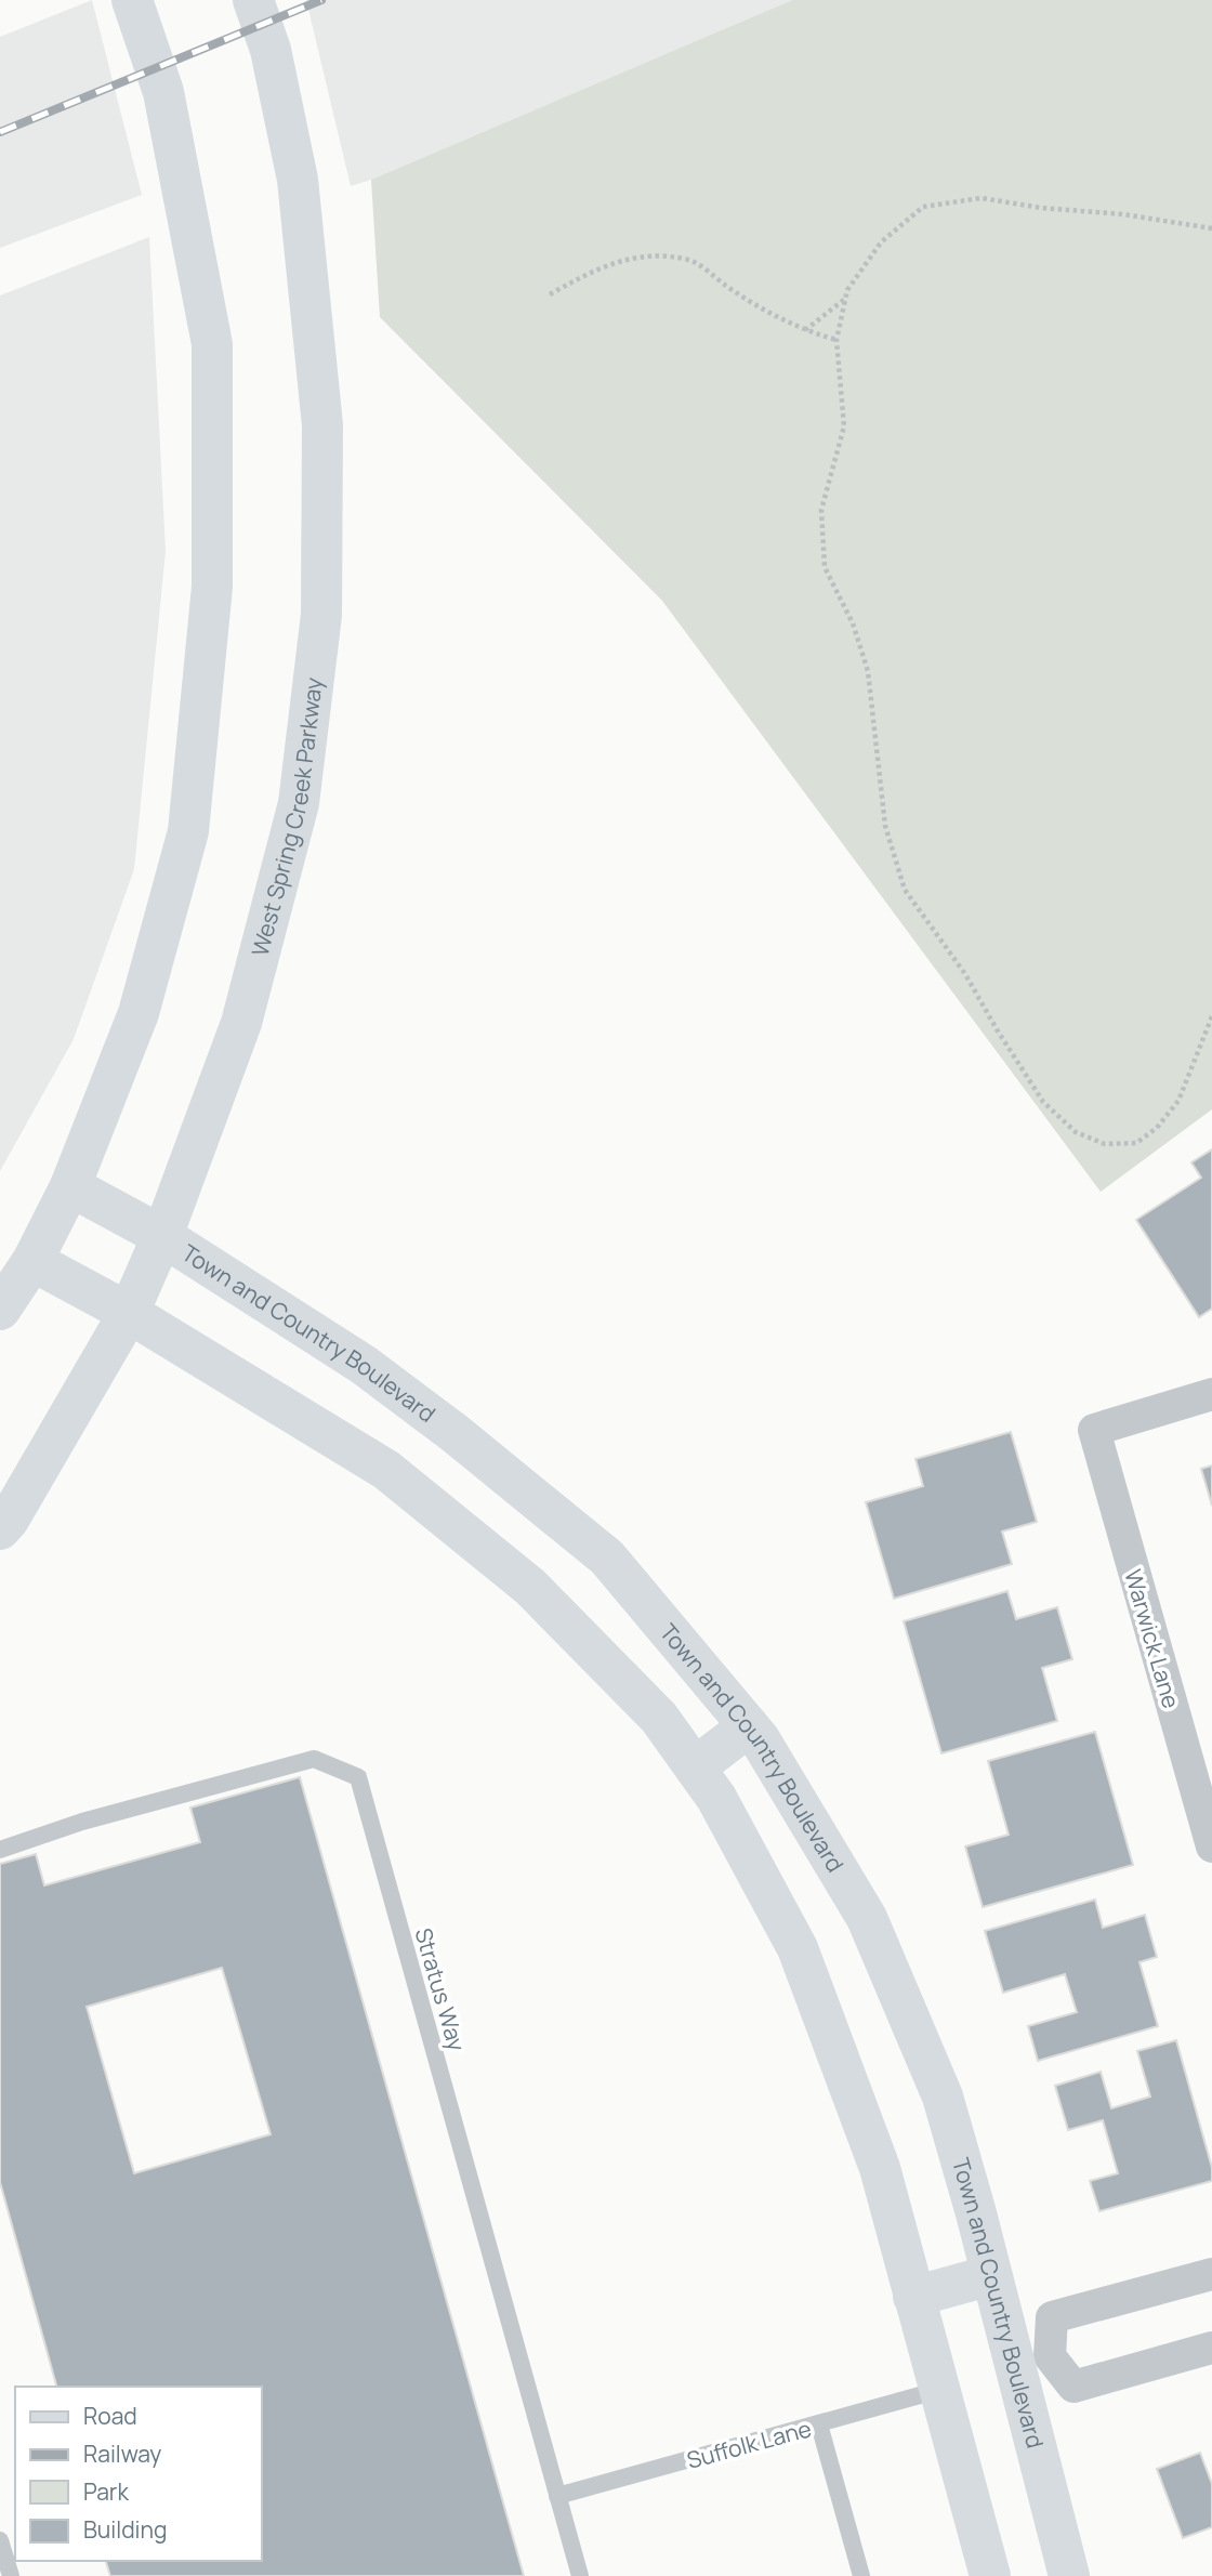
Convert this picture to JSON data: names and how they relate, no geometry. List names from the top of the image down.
{
  "streets": {
    "main road": ["West Spring Creek Parkway", "Town and Country Boulevard"],
    "street": ["Warwick Lane"],
    "lane": ["Stratus Way", "Suffolk Lane"]
  },
  "crossings": [
    ["West Spring Creek Parkway", "Town and Country Boulevard"],
    ["Stratus Way", "Suffolk Lane"]
  ],
  "legend": [
    "Road",
    "Railway",
    "Park",
    "Building"
  ]
}
